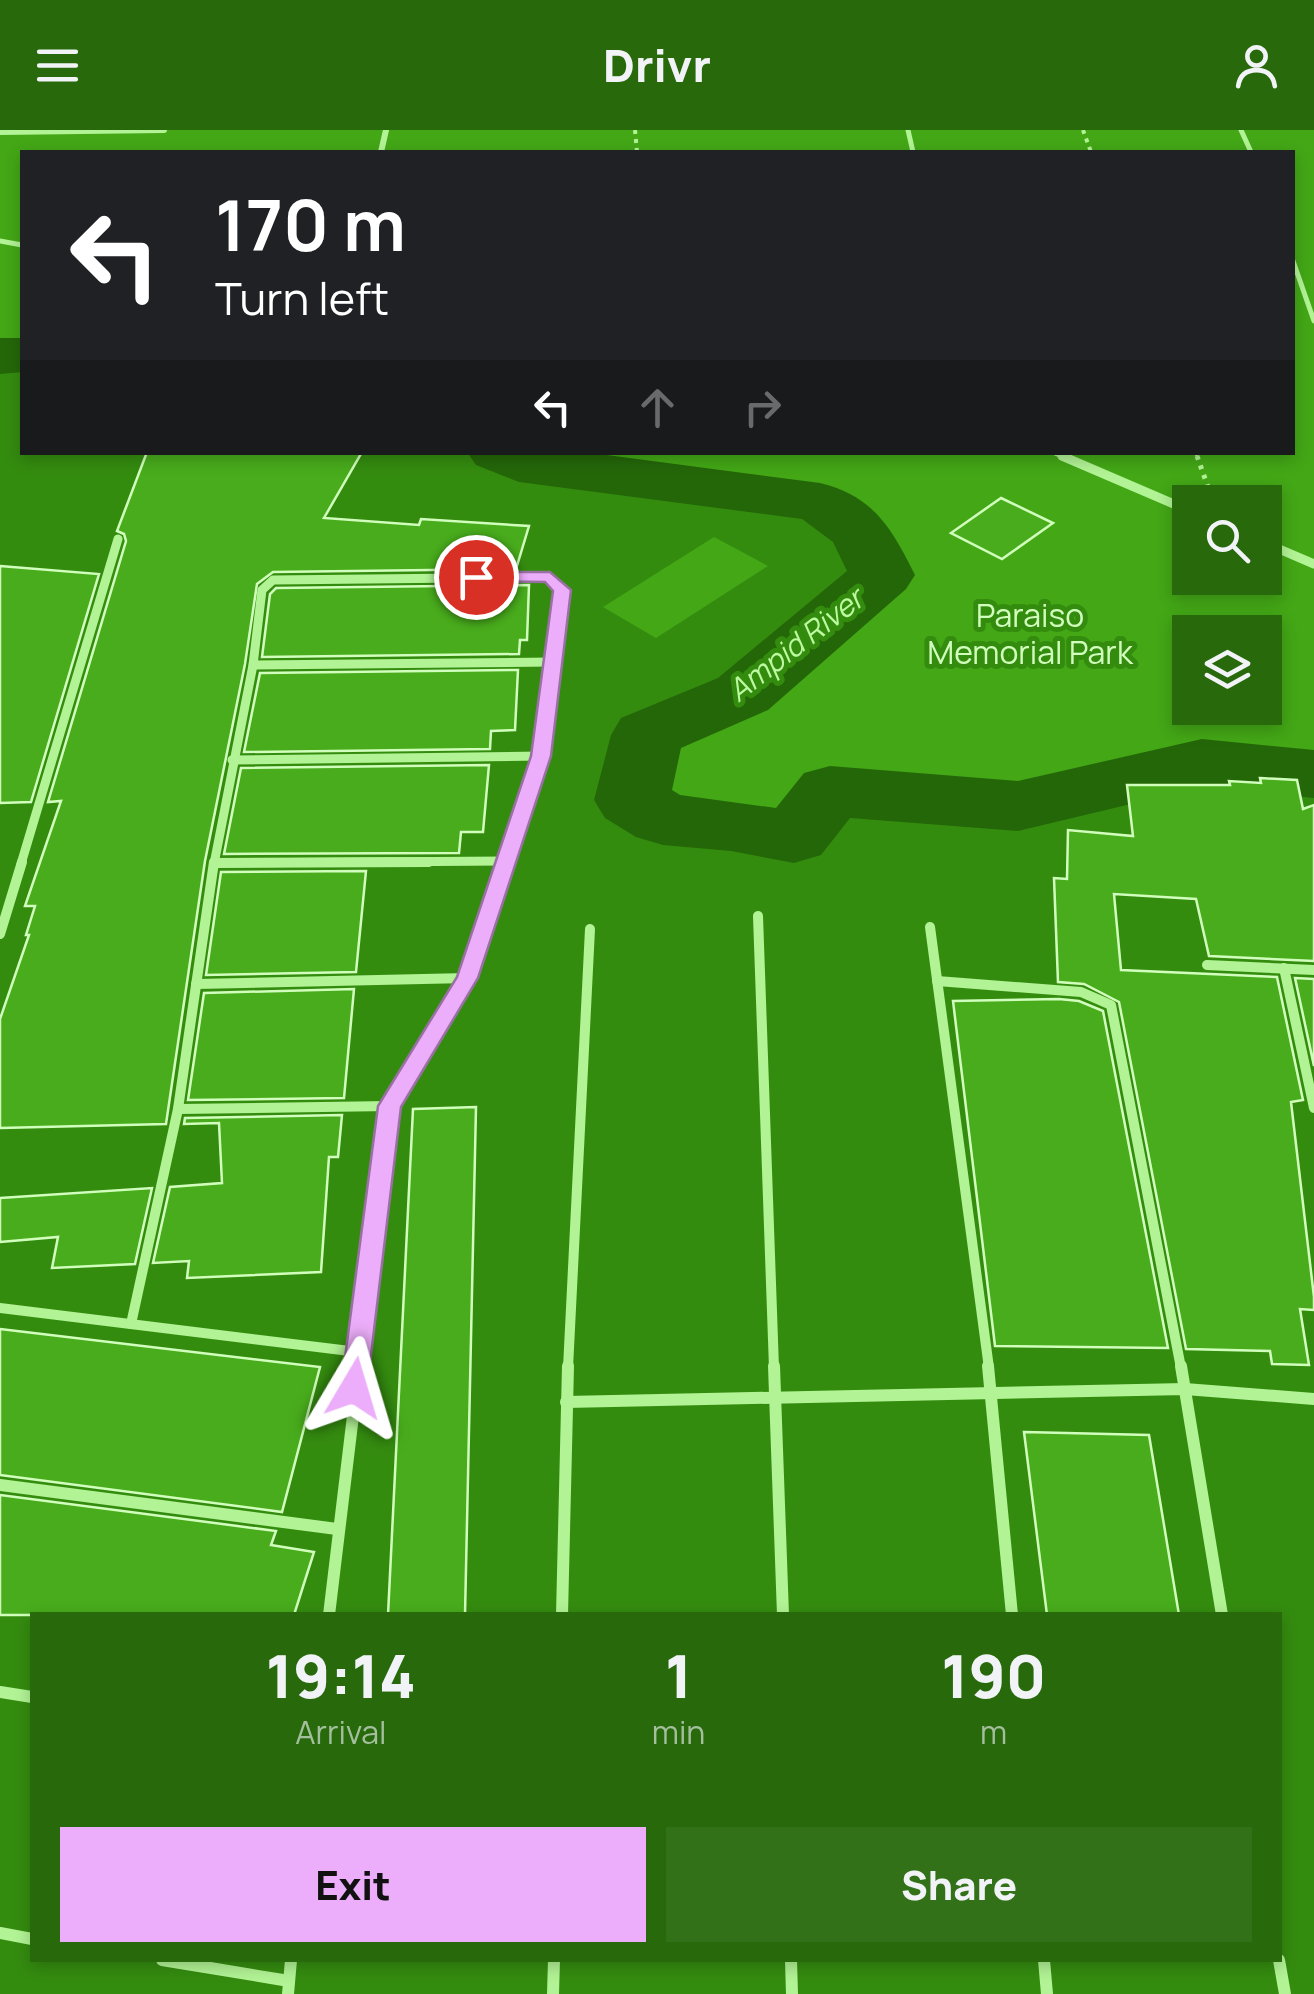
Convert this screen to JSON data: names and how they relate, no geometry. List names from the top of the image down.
{
  "water": ["Ampid River"],
  "parks": ["Paraiso Memorial Park"],
  "page": {
    "header": "Drivr",
    "turn": ["170 m", "Turn left"],
    "eta": [
      "19:14",
      "Arrival",
      "1",
      "min",
      "190",
      "m"
    ],
    "buttons": ["Exit", "Share"]
  }
}
